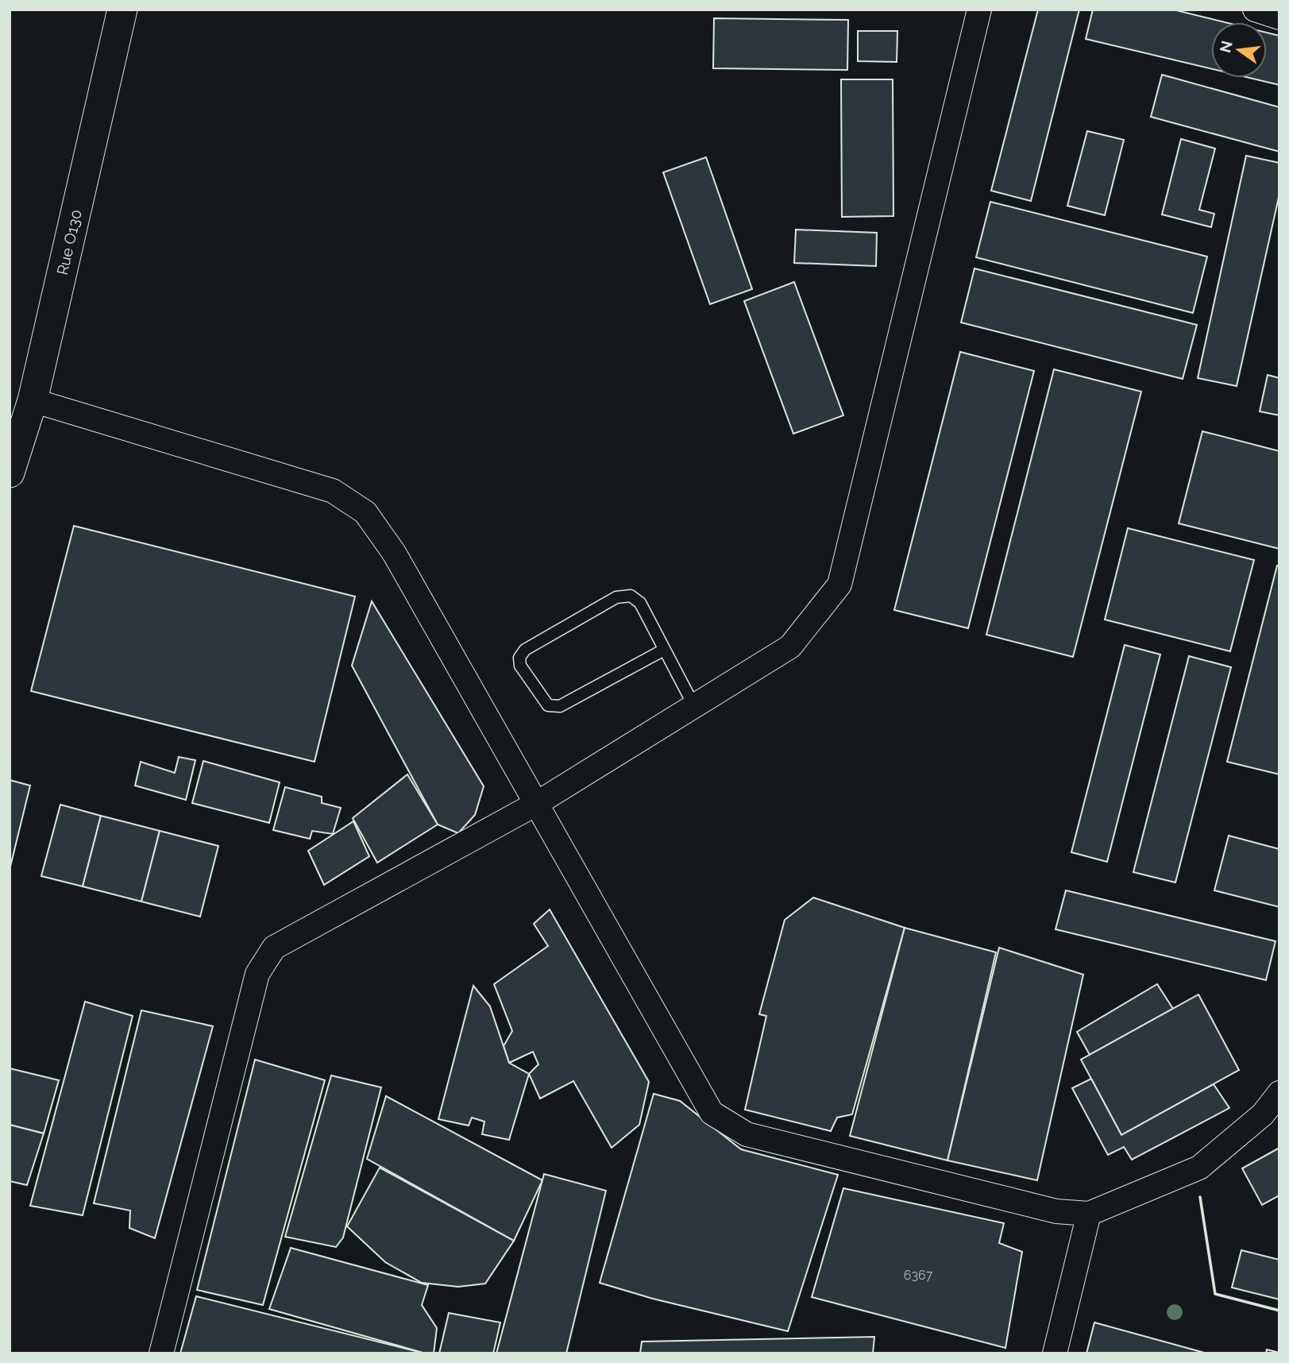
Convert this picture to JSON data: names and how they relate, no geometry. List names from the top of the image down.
{
  "streets": {
    "street": ["Rue O130"]
  },
  "house_numbers": ["6367"],
  "north": "left"
}
